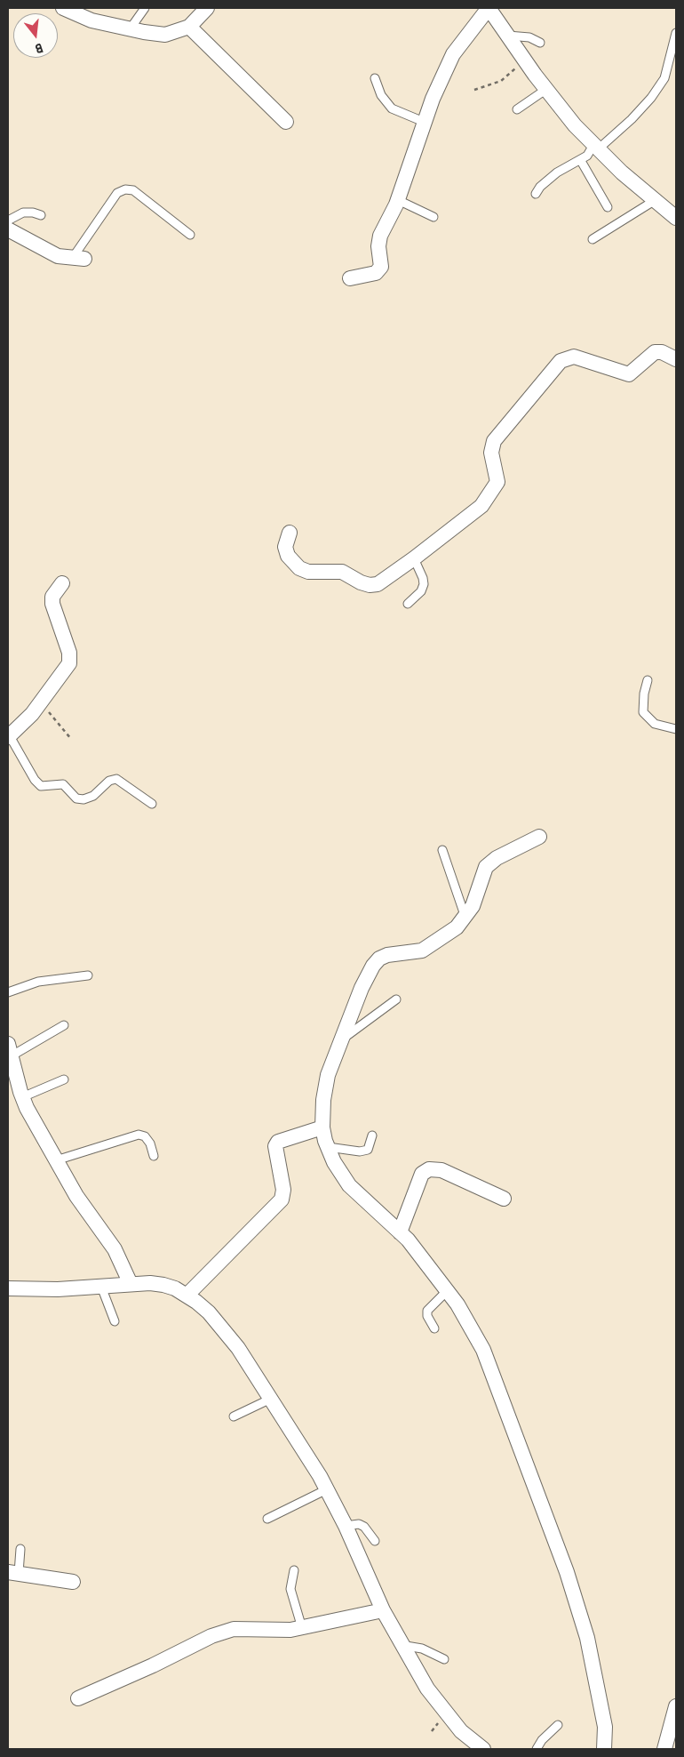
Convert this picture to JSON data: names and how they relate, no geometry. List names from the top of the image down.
{
  "north": "bottom"
}
